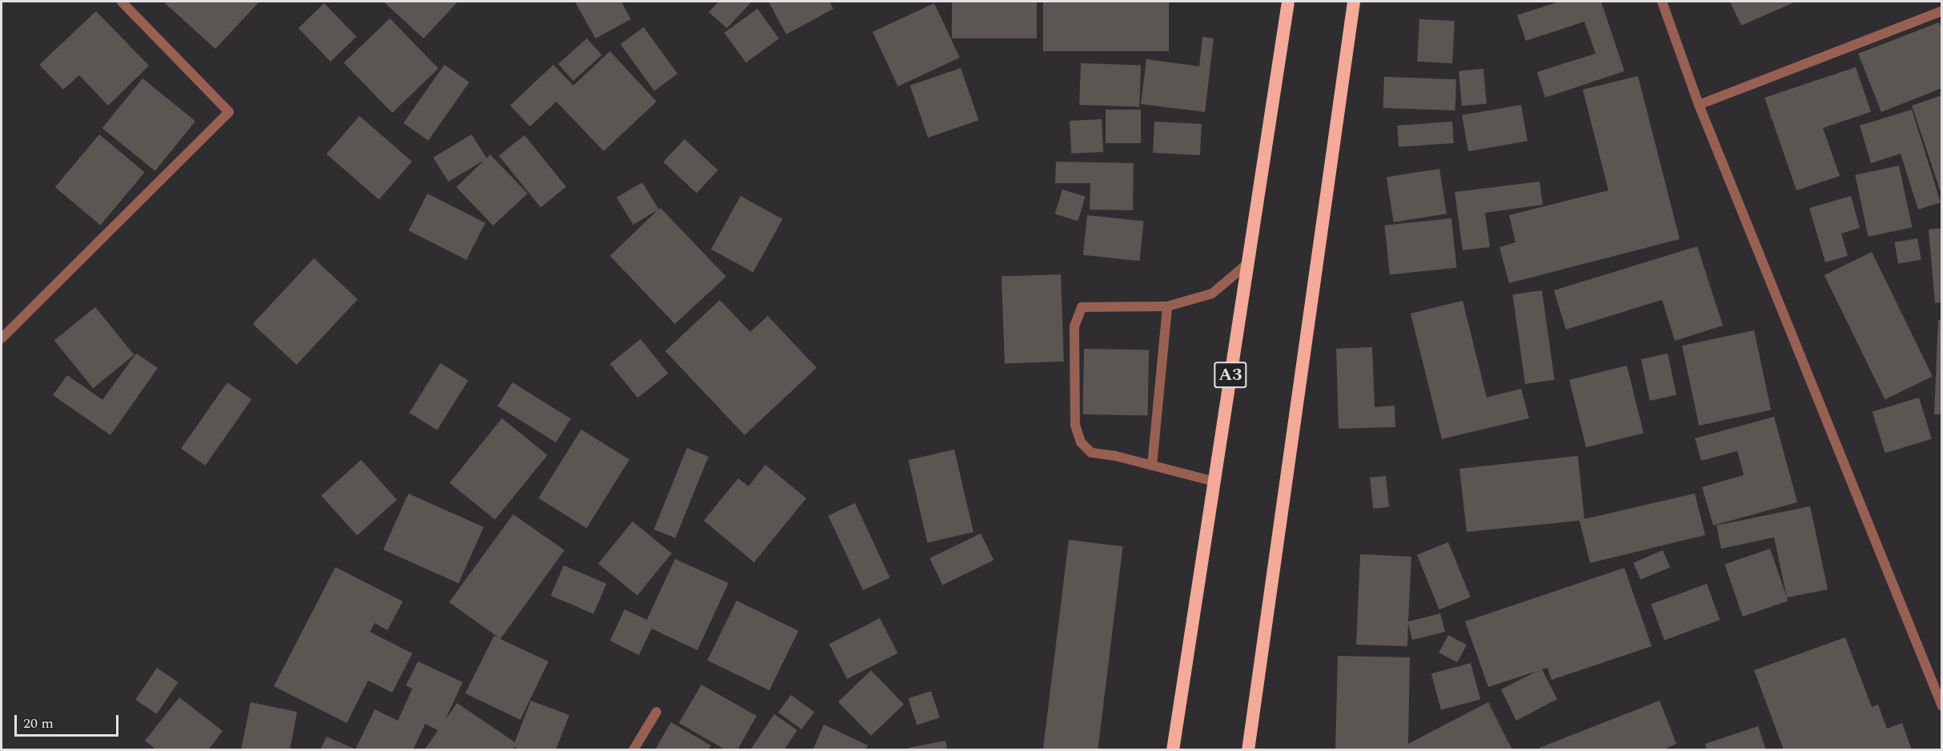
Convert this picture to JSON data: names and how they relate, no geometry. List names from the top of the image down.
{
  "streets": {
    "highway": ["A3"]
  },
  "scale_bar": "20 m"
}
